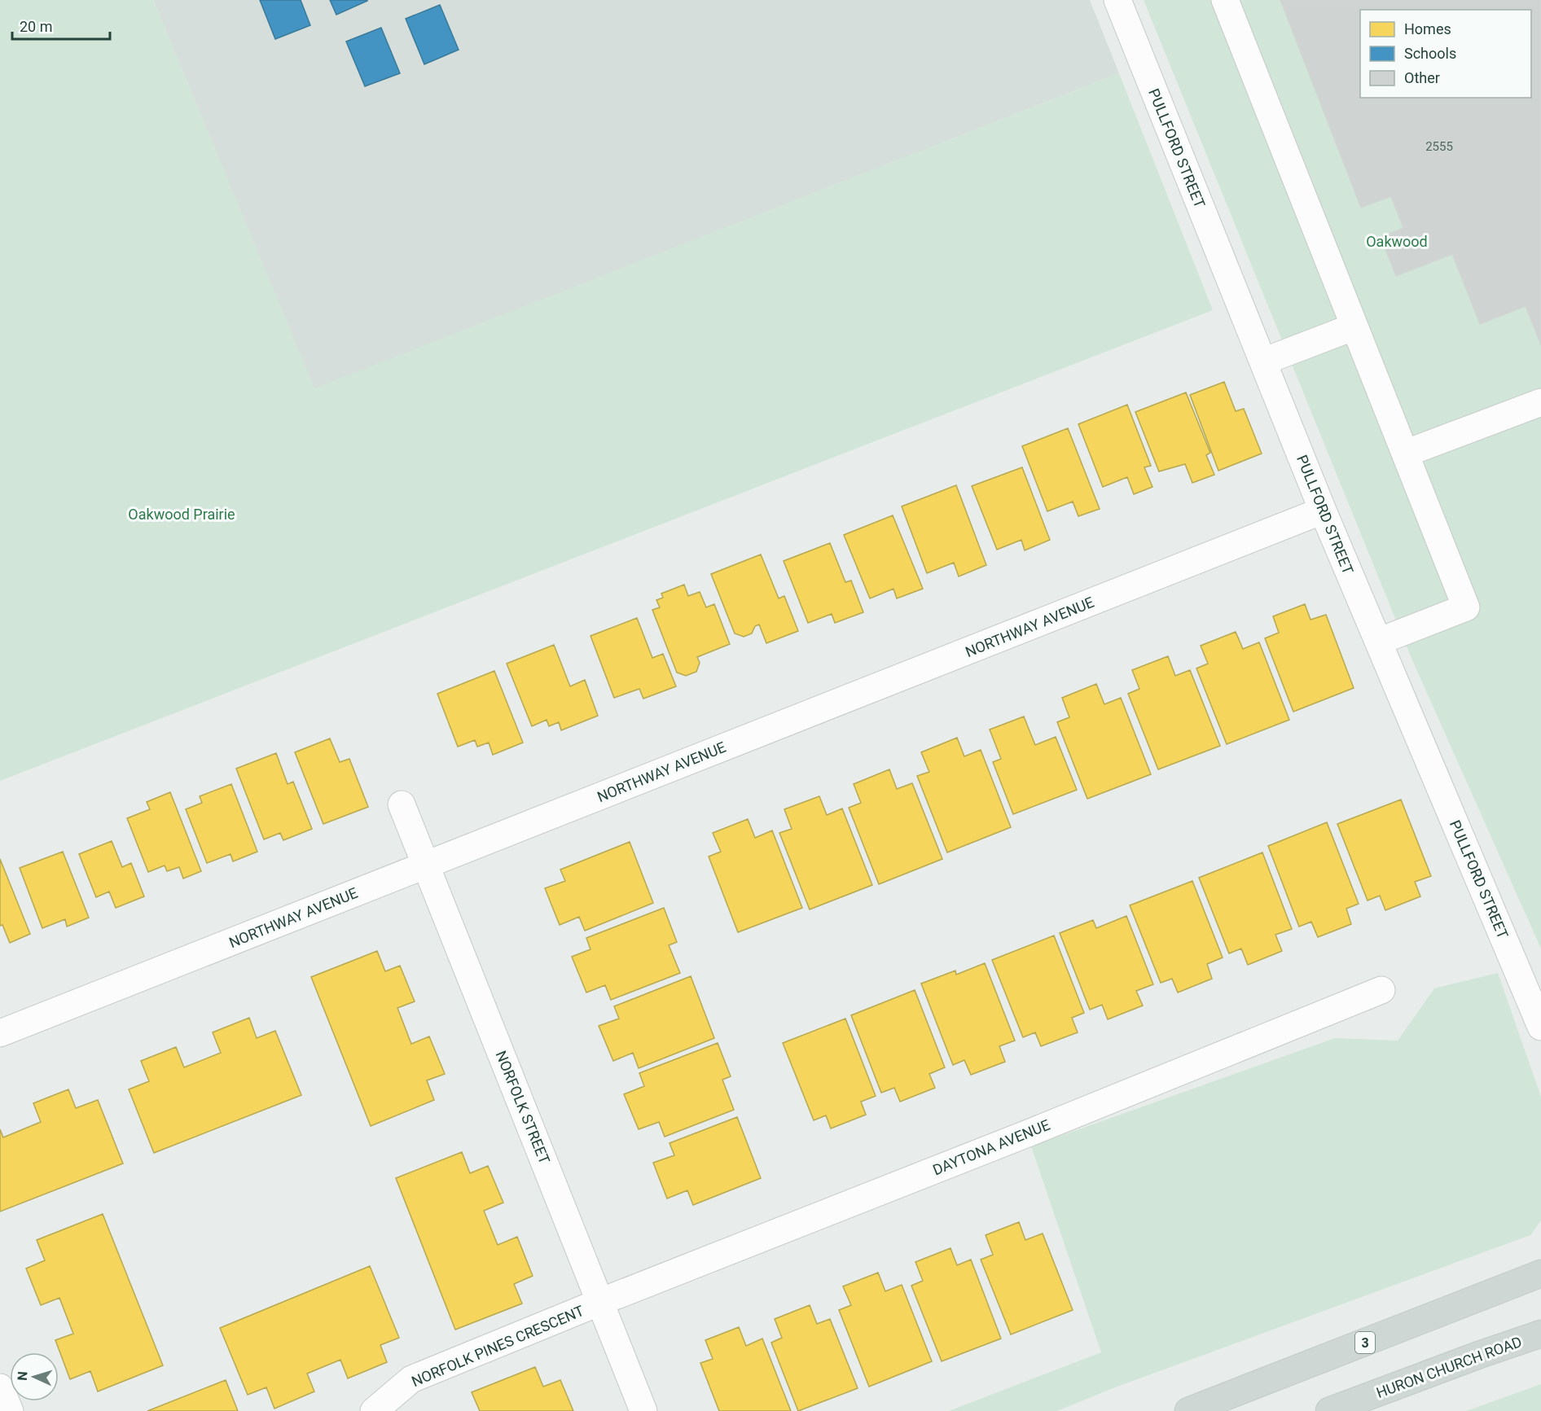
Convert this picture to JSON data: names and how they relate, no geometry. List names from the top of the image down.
{
  "streets": {
    "main road": ["3", "HURON CHURCH ROAD"],
    "street": [
      "PULLFORD STREET",
      "NORTHWAY AVENUE",
      "NORFOLK STREET",
      "DAYTONA AVENUE",
      "NORFOLK PINES CRESCENT"
    ]
  },
  "crossings": [
    ["PULLFORD STREET", "NORTHWAY AVENUE"],
    ["NORTHWAY AVENUE", "NORFOLK STREET"],
    ["NORFOLK STREET", "DAYTONA AVENUE"],
    ["NORFOLK STREET", "NORFOLK PINES CRESCENT"],
    ["DAYTONA AVENUE", "NORFOLK PINES CRESCENT"]
  ],
  "parks": ["Oakwood", "Oakwood Prairie"],
  "house_numbers": ["2555"],
  "legend": ["Homes", "Schools", "Other"],
  "scale_bar": "20 m",
  "north": "left"
}
